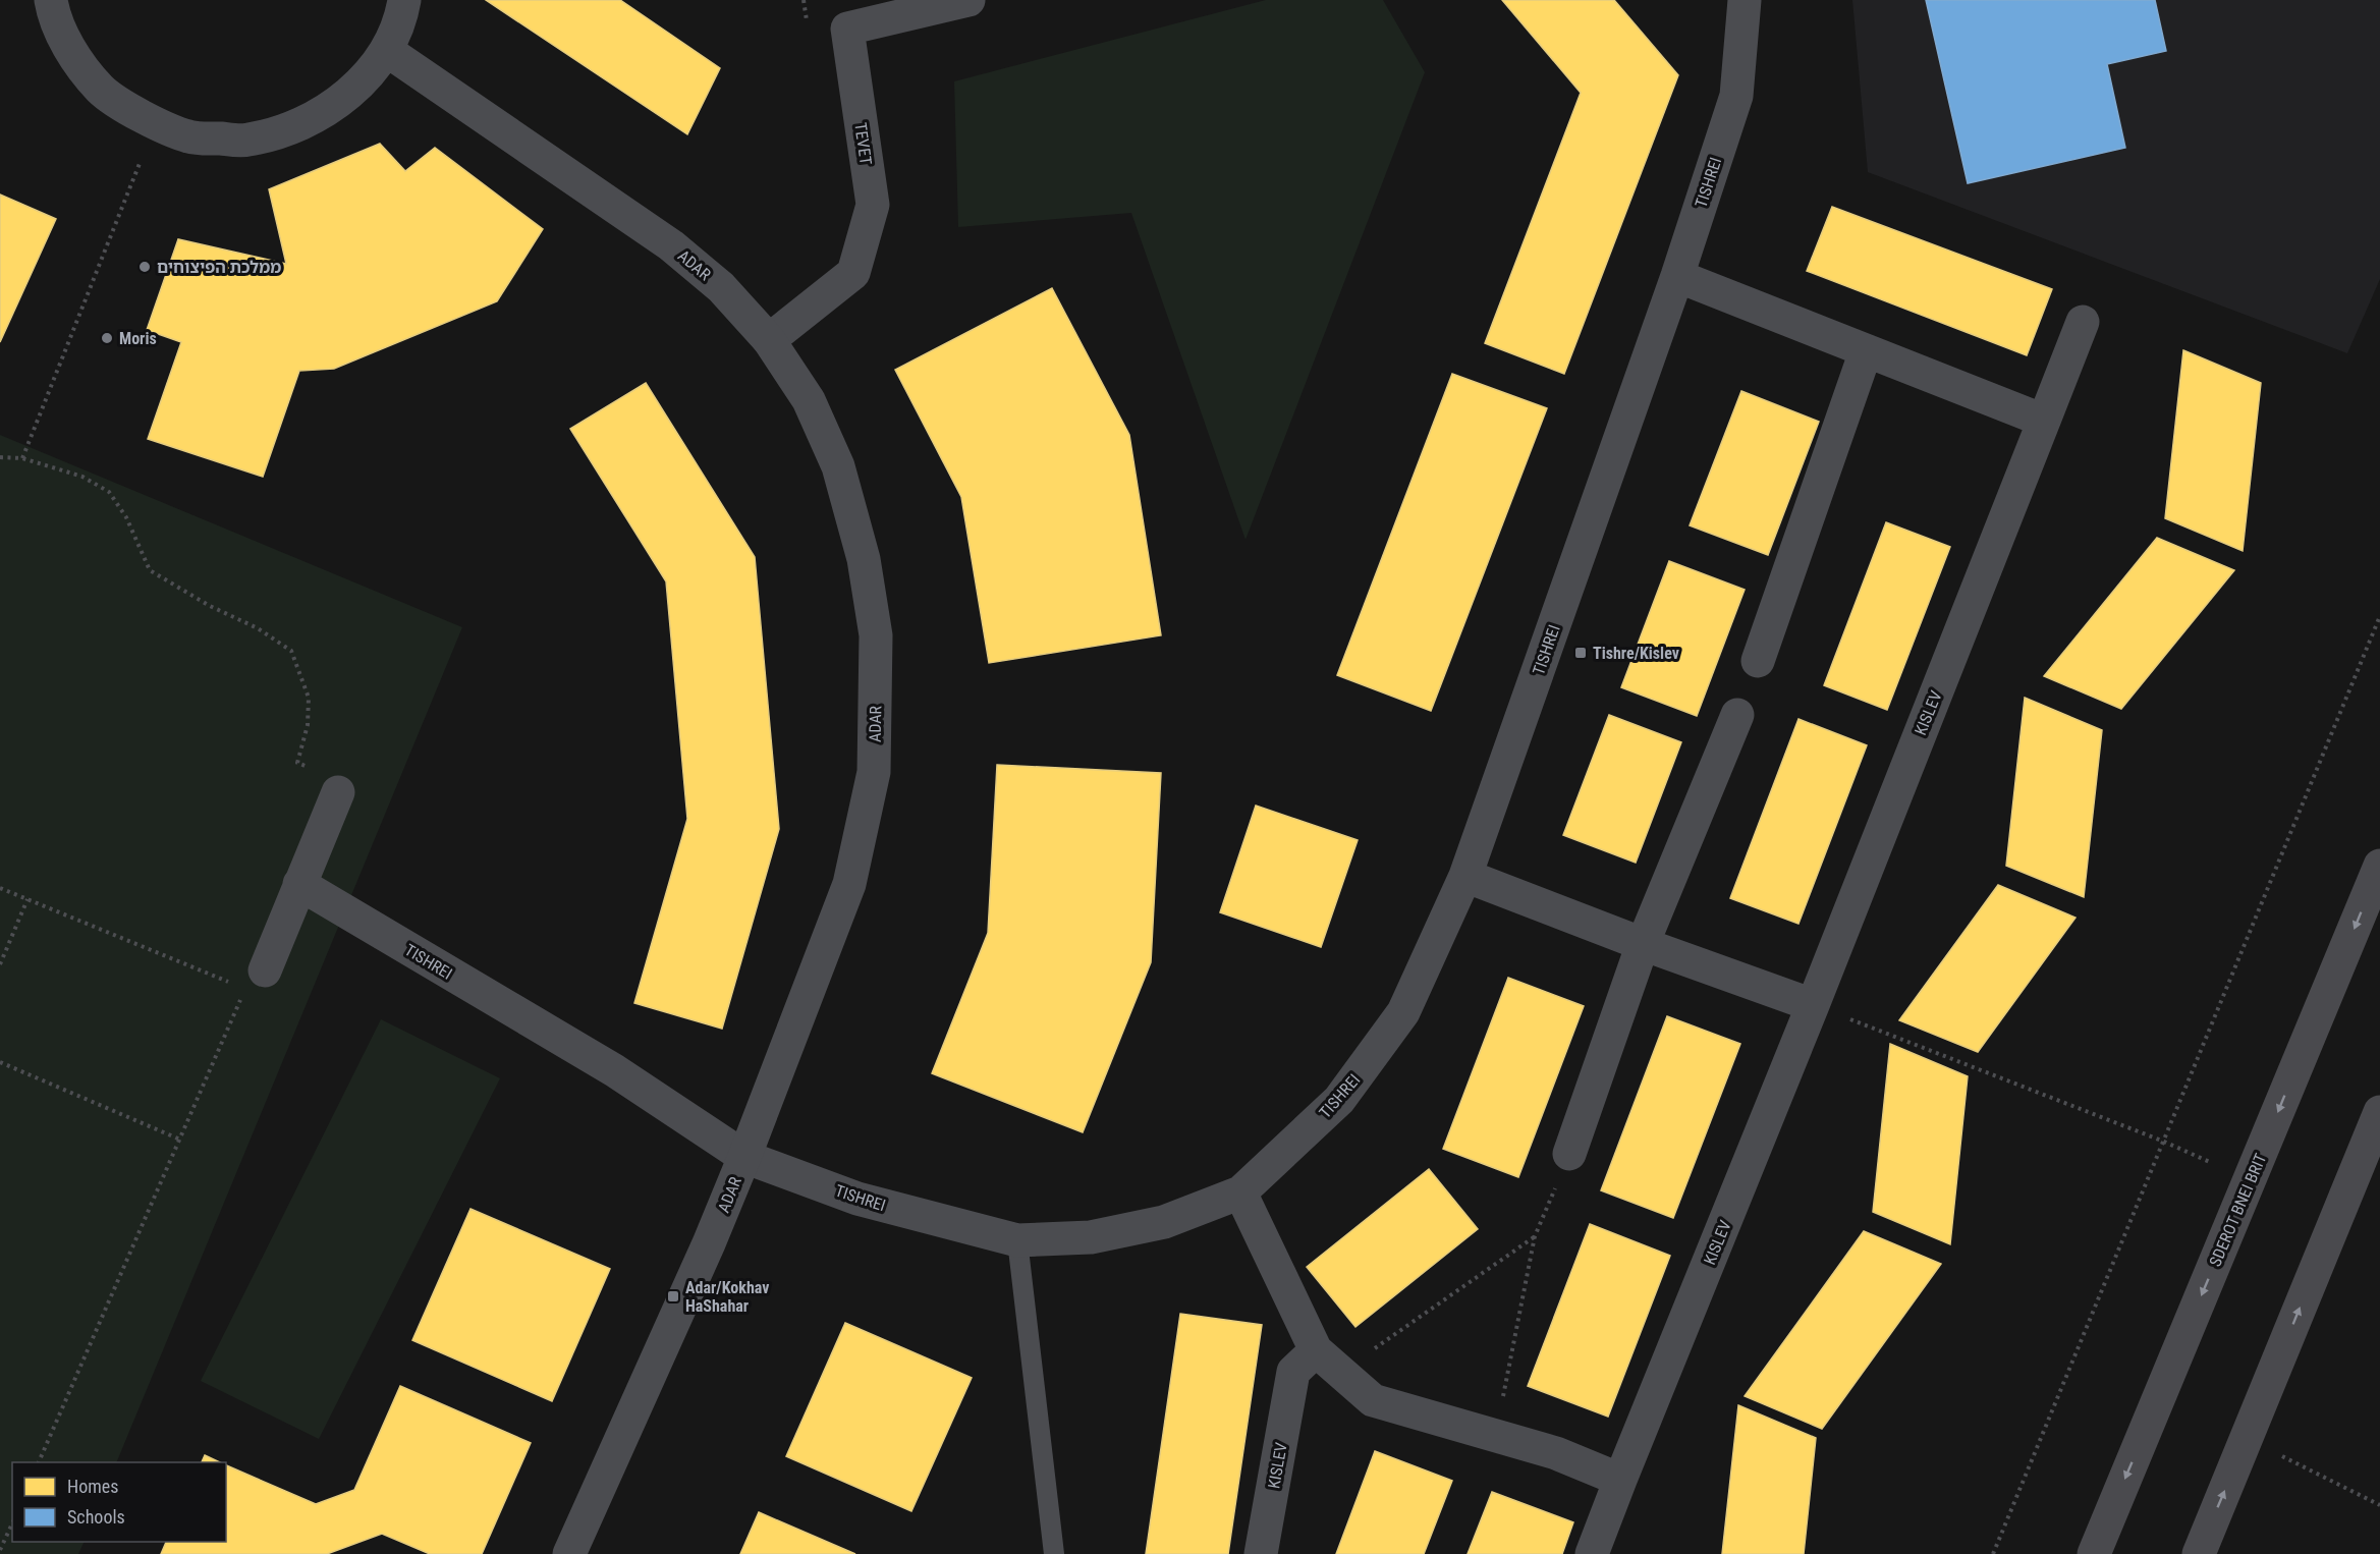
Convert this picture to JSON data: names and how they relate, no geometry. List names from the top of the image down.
{
  "streets": {
    "main road": ["SDEROT BNEI BRIT"],
    "street": [
      "TEVET",
      "TISHREI",
      "ADAR",
      "KISLEV"
    ]
  },
  "crossings": [
    ["TEVET", "ADAR"],
    ["TISHREI", "ADAR"]
  ],
  "places": {
    "other": ["ממלכת הפיצוחים", "Moris"],
    "transit": ["Tishre/Kislev", "Adar/Kokhav HaShahar"]
  },
  "legend": ["Homes", "Schools"]
}
